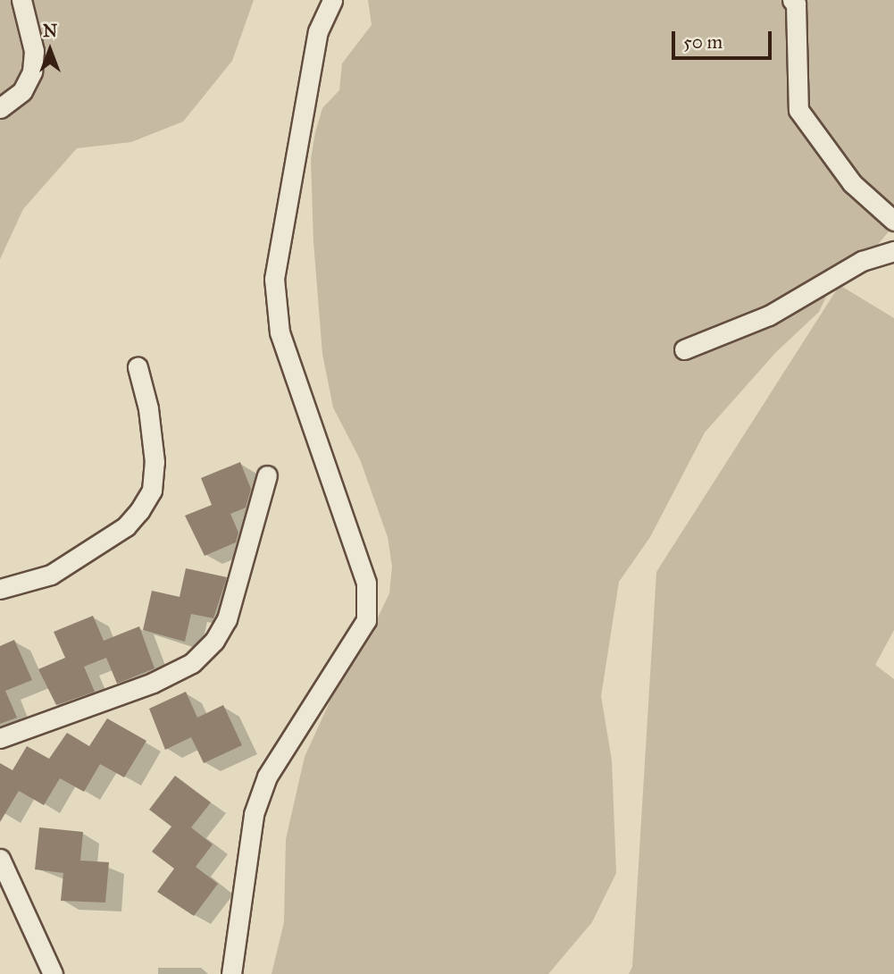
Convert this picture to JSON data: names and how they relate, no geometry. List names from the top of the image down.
{
  "scale_bar": "50 m",
  "north": "top"
}
